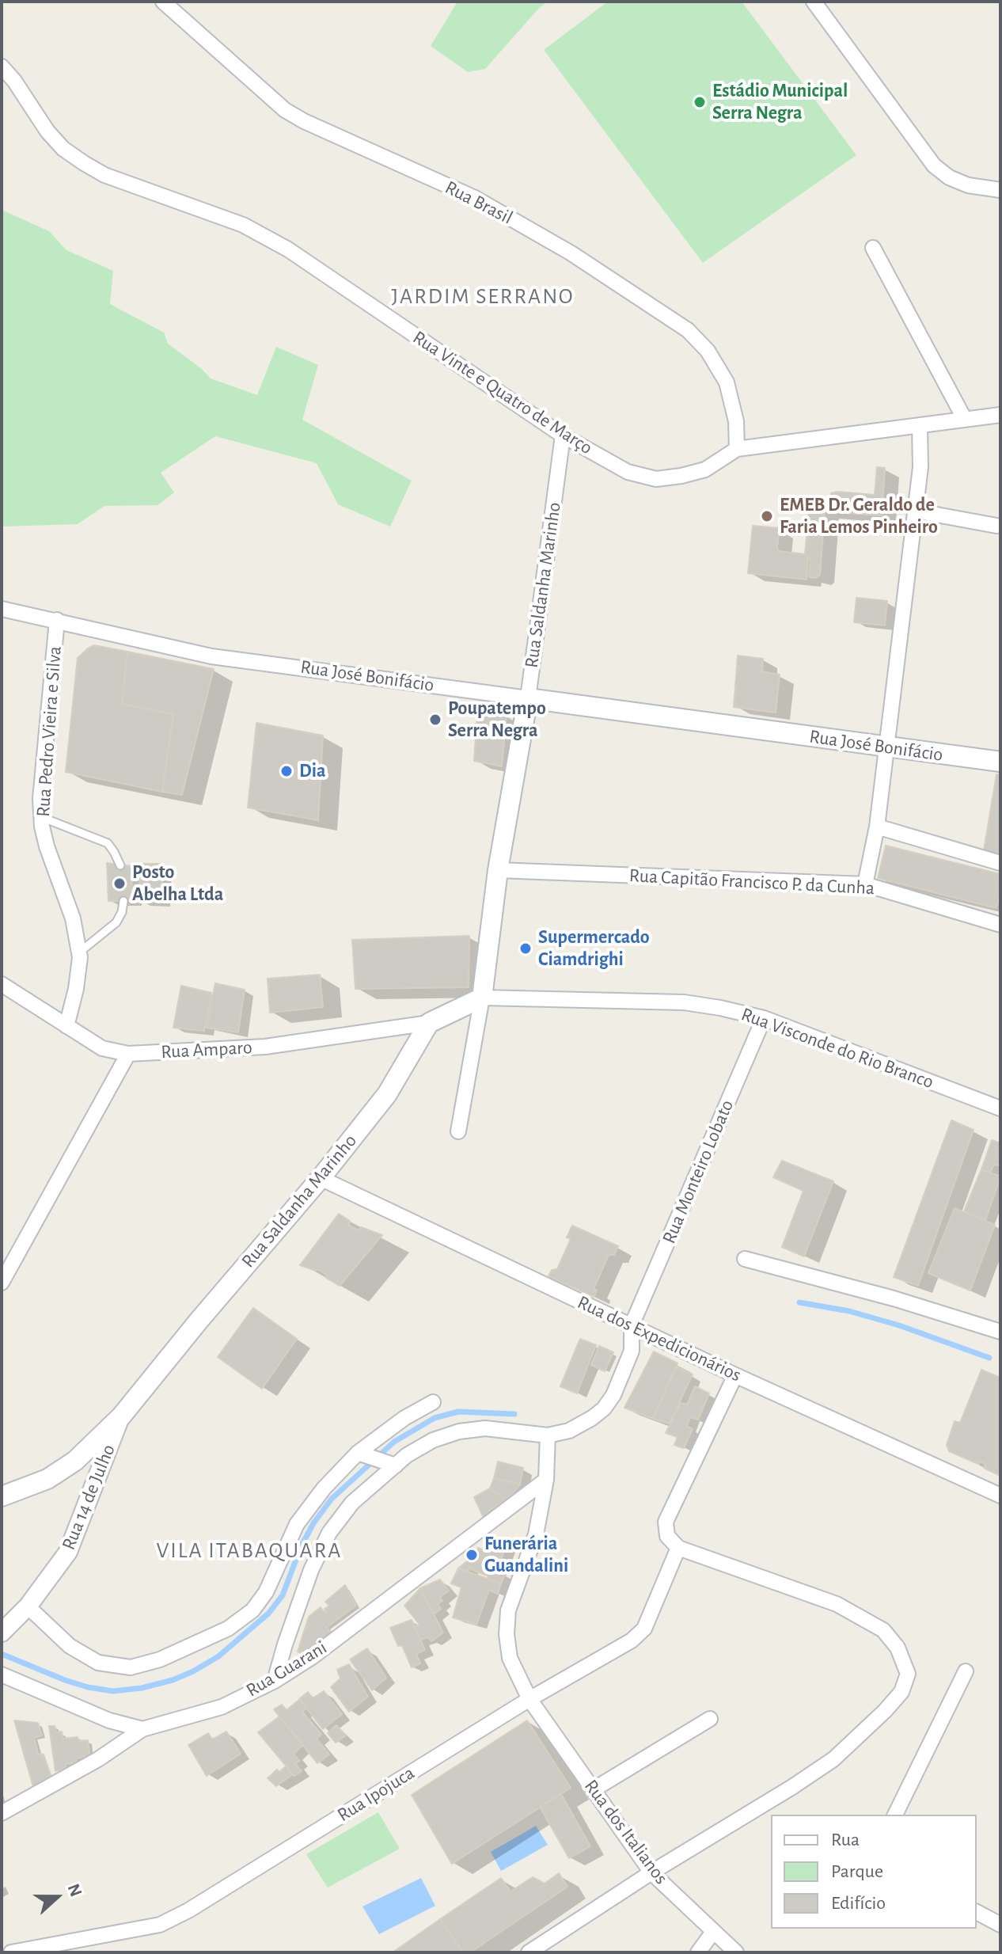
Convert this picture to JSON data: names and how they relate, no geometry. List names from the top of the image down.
{
  "streets": {
    "main road": ["Rua Saldanha Marinho", "Rua José Bonifácio"],
    "street": [
      "Rua Brasil",
      "Rua Vinte e Quatro de Março",
      "Rua Pedro Vieira e Silva",
      "Rua Capitão Francisco P. da Cunha",
      "Rua Visconde do Rio Branco",
      "Rua Amparo",
      "Rua Monteiro Lobato",
      "Rua dos Expedicionários",
      "Rua 14 de Julho",
      "Rua Guarani",
      "Rua Ipojuca",
      "Rua dos Italianos"
    ]
  },
  "crossings": [
    ["Rua Brasil", "Rua Vinte e Quatro de Março"],
    ["Rua Vinte e Quatro de Março", "Rua Saldanha Marinho"],
    ["Rua Saldanha Marinho", "Rua José Bonifácio"],
    ["Rua Saldanha Marinho", "Rua Capitão Francisco P. da Cunha"],
    ["Rua Saldanha Marinho", "Rua Visconde do Rio Branco"],
    ["Rua Saldanha Marinho", "Rua Amparo"],
    ["Rua Saldanha Marinho", "Rua dos Expedicionários"],
    ["Rua Saldanha Marinho", "Rua 14 de Julho"],
    ["Rua José Bonifácio", "Rua Pedro Vieira e Silva"],
    ["Rua Pedro Vieira e Silva", "Rua Amparo"],
    ["Rua Visconde do Rio Branco", "Rua Monteiro Lobato"],
    ["Rua Monteiro Lobato", "Rua dos Expedicionários"],
    ["Rua Monteiro Lobato", "Rua dos Italianos"],
    ["Rua Guarani", "Rua dos Italianos"],
    ["Rua Ipojuca", "Rua dos Italianos"]
  ],
  "districts": ["JARDIM SERRANO", "VILA ITABAQUARA"],
  "places": [
    "Estádio Municipal Serra Negra",
    "EMEB Dr. Geraldo de Faria Lemos Pinheiro",
    "Poupatempo Serra Negra",
    "Dia",
    "Posto Abelha Ltda",
    "Supermercado Ciamdrighi",
    "Funerária Guandalini"
  ],
  "legend": ["Rua", "Parque", "Edifício"],
  "north": "right"
}
